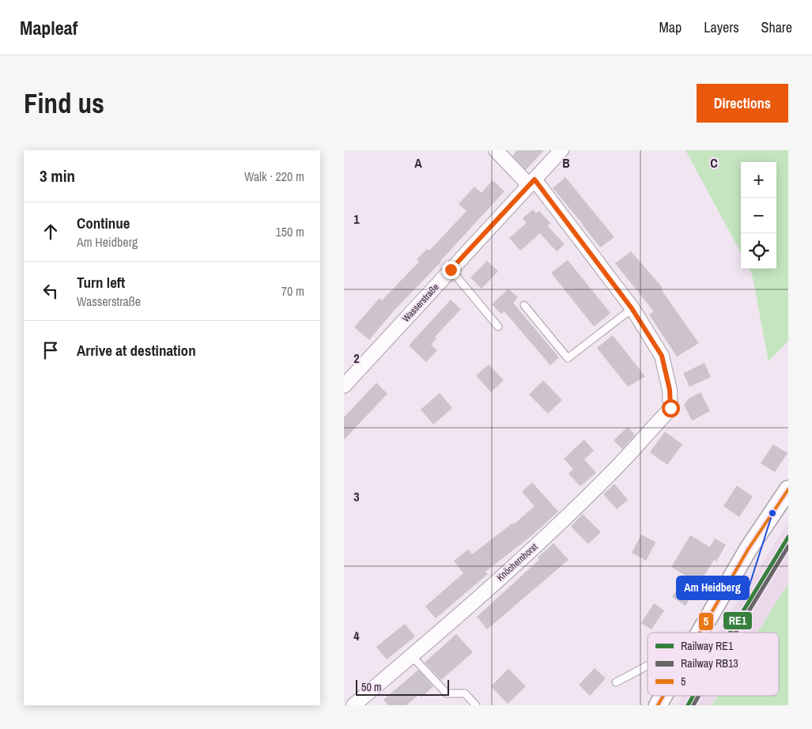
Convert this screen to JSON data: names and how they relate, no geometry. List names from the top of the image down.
{
  "streets": {
    "street": ["Wasserstraße", "Knöchernhorst"]
  },
  "places": ["Am Heidberg"],
  "lines": ["transit line 5", "rail line RE1", "rail line RB13"],
  "legend": ["Railway RE1", "Railway RB13", "5"],
  "scale_bar": "50 m",
  "page": {
    "header": "Mapleaf",
    "nav": ["Map", "Layers", "Share"],
    "buttons": "Directions",
    "title": "Find us",
    "heading": ["3 min", "Walk · 220 m"],
    "map_buttons": ["+", "−"],
    "list": [
      ["Continue", "Am Heidberg", "150 m"],
      ["Turn left", "Wasserstraße", "70 m"],
      "Arrive at destination"
    ],
    "scale": "50 m"
  },
  "grid": {
    "columns": ["A", "B", "C"],
    "rows": [
      "1",
      "2",
      "3",
      "4"
    ]
  }
}
